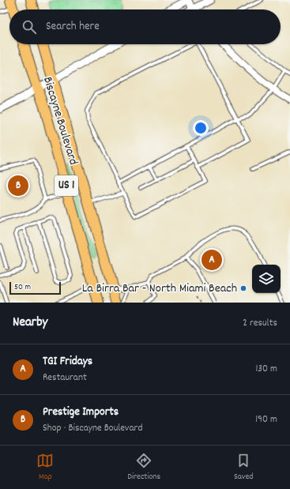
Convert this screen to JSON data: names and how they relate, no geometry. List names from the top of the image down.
{
  "streets": {
    "main road": ["Biscayne Boulevard", "US 1"]
  },
  "places": ["La Birra Bar - North Miami Beach"],
  "scale_bar": "50 m",
  "page": {
    "search": "Search here",
    "pins": ["B", "A"],
    "scale": "50 m",
    "heading": ["Nearby", "2 results"],
    "list": [
      {
        "mark": "A",
        "name": "TGI Fridays",
        "note": "Restaurant",
        "value": "130 m"
      },
      {
        "mark": "B",
        "name": "Prestige Imports",
        "note": "Shop · Biscayne Boulevard",
        "value": "190 m"
      }
    ],
    "nav": ["Map", "Directions", "Saved"]
  }
}
